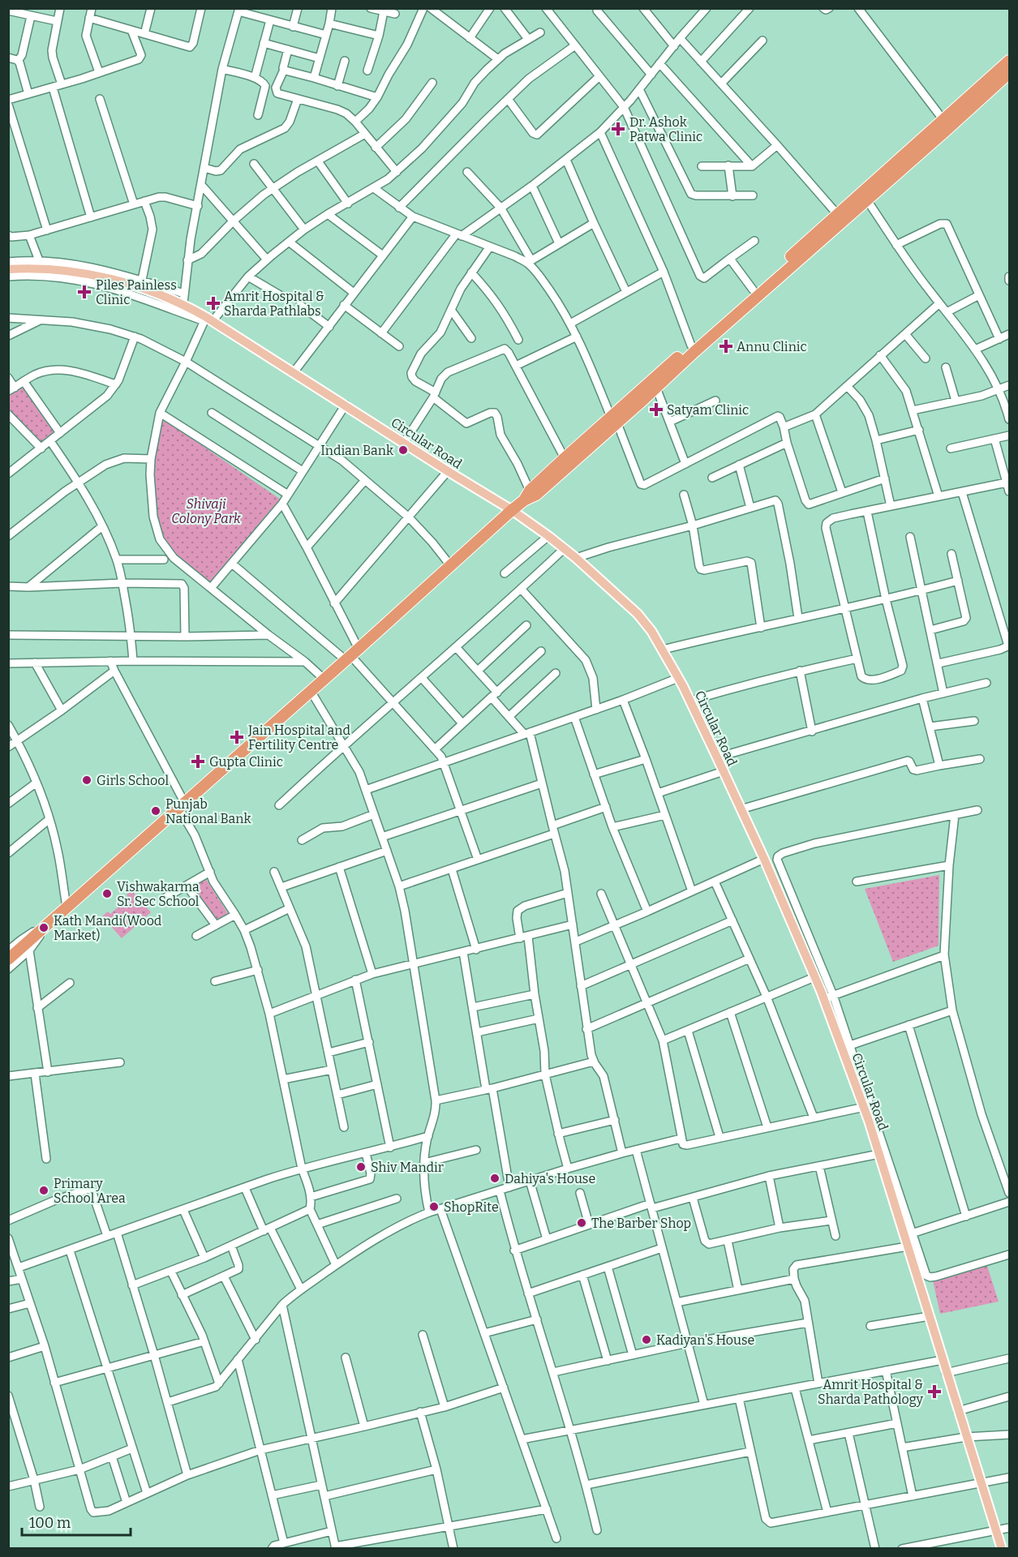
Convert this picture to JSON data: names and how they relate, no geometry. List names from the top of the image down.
{
  "streets": {
    "main road": ["Circular Road"]
  },
  "parks": ["Shivaji Colony Park"],
  "places": {
    "health": [
      "Dr. Ashok Patwa Clinic",
      "Piles Painless Clinic",
      "Amrit Hospital & Sharda Pathlabs",
      "Annu Clinic",
      "Satyam Clinic",
      "Jain Hospital and Fertility Centre",
      "Gupta Clinic",
      "Amrit Hospital & Sharda Pathology"
    ],
    "other": [
      "Indian Bank",
      "Girls School",
      "Punjab National Bank",
      "Vishwakarma Sr. Sec School",
      "Kath Mandi(Wood Market)",
      "Shiv Mandir",
      "Dahiya's House",
      "Primary School Area",
      "ShopRite",
      "The Barber Shop",
      "Kadiyan's House"
    ]
  },
  "scale_bar": "100 m"
}
